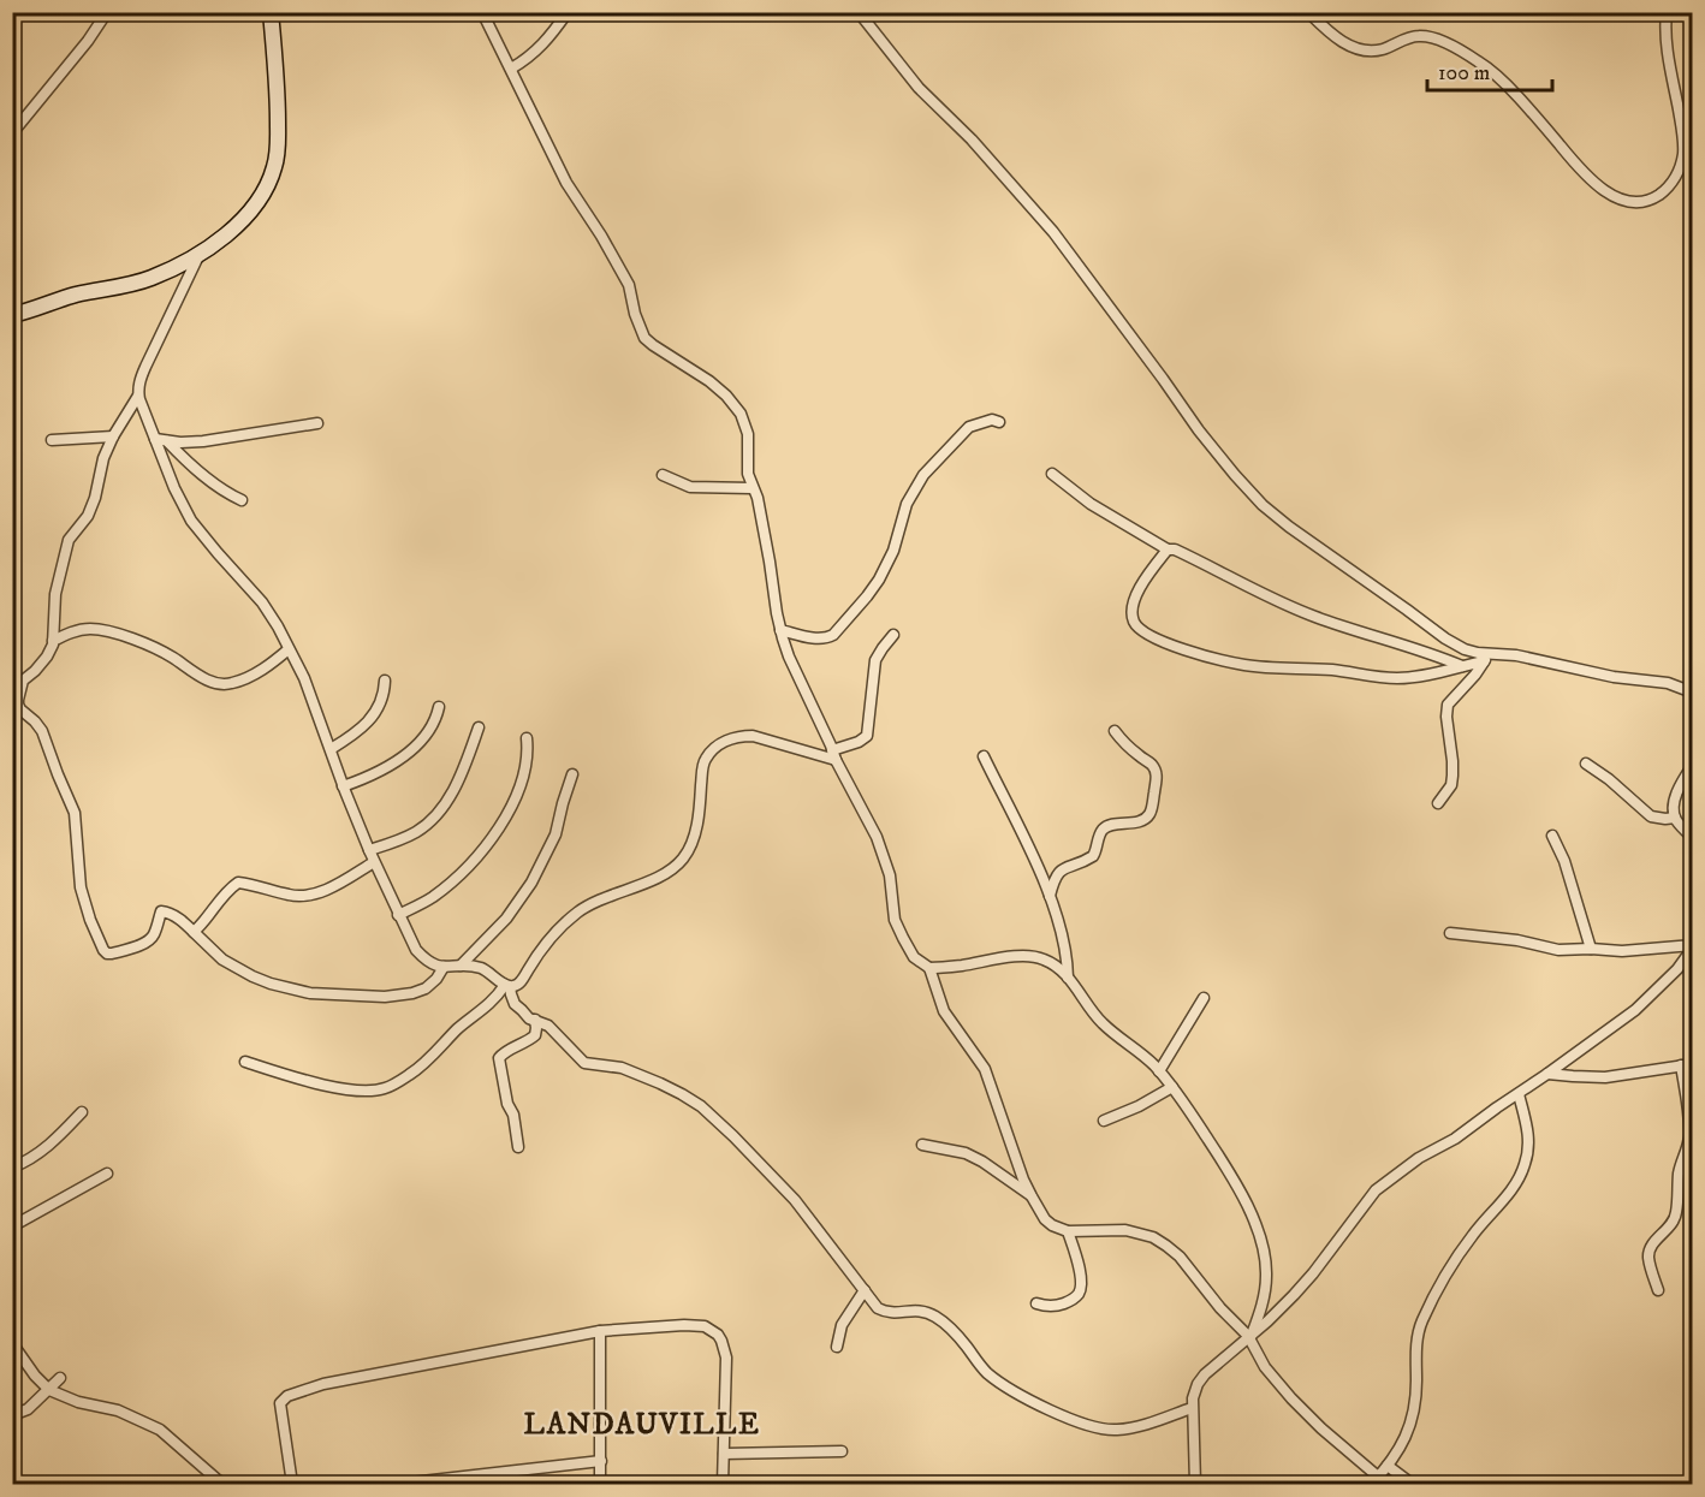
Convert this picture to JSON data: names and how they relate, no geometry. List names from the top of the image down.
{
  "districts": ["LANDAUVILLE"],
  "scale_bar": "100 m"
}
